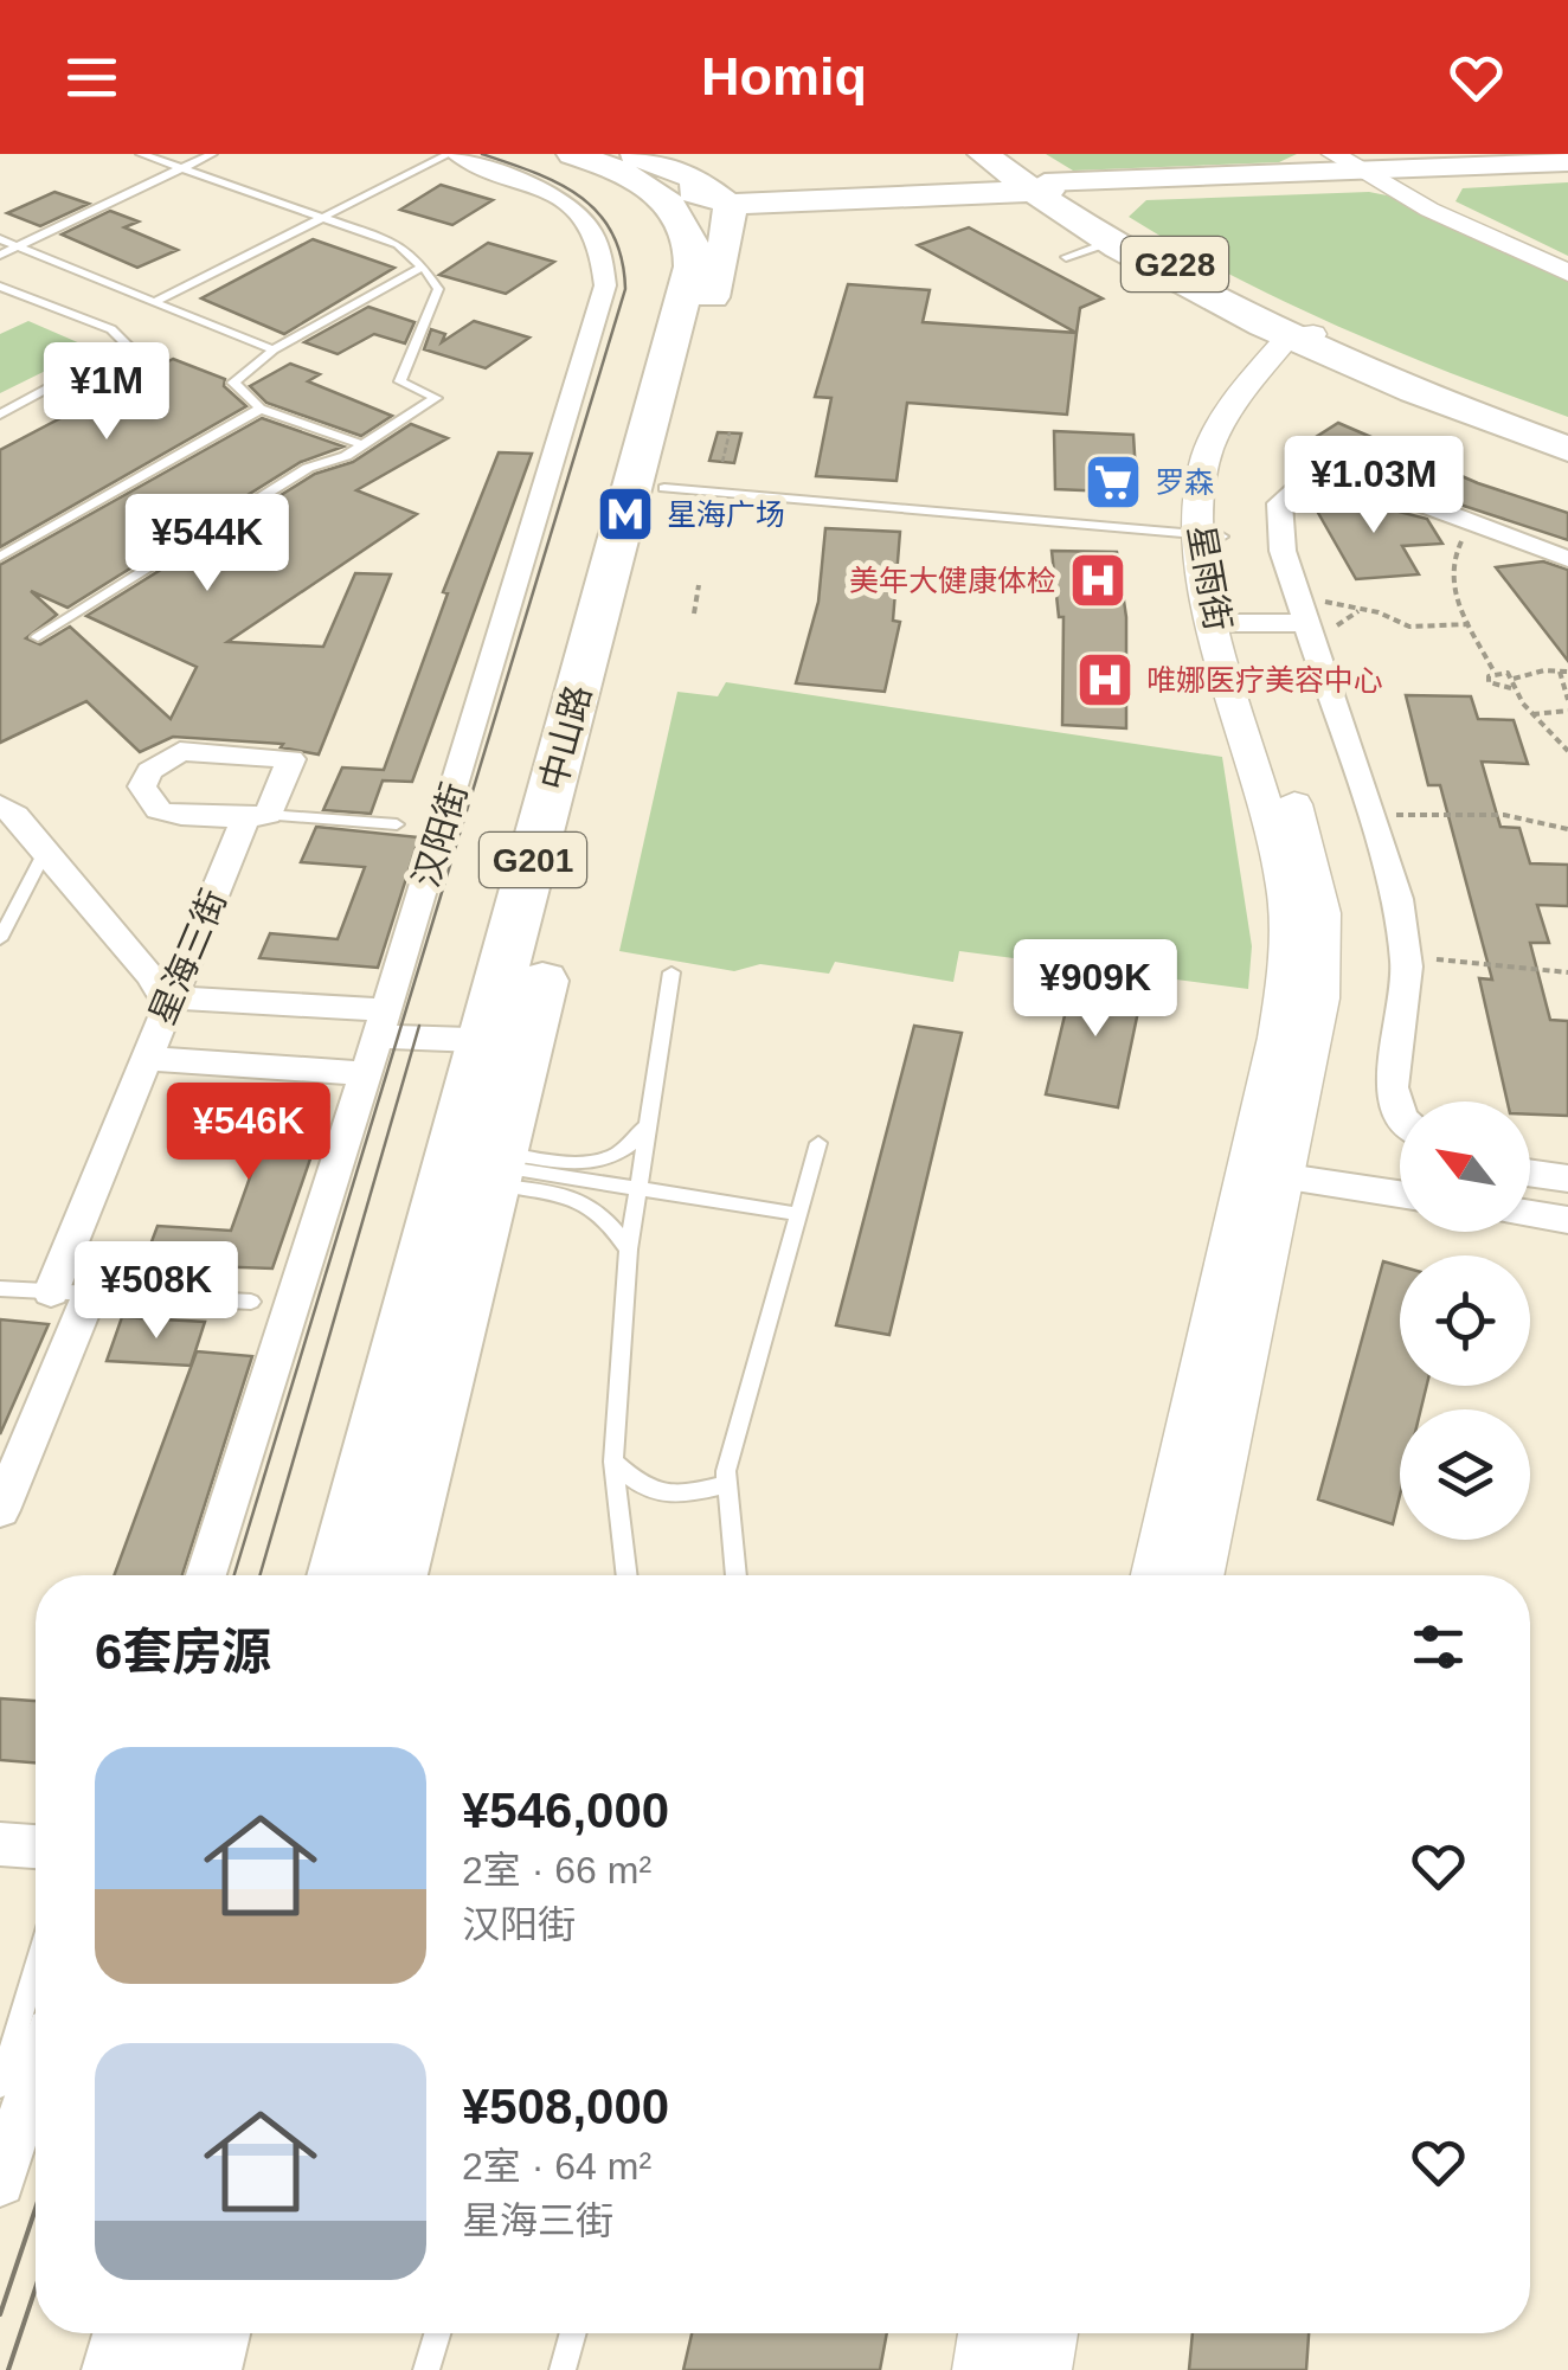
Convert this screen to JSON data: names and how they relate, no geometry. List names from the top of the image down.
{
  "streets": {
    "highway": ["G228", "中山路", "G201"],
    "street": ["星雨街", "汉阳街", "星海三街"]
  },
  "crossings": [
    ["G228", "星雨街"]
  ],
  "places": {
    "supermarket": ["罗森"],
    "metro station": ["星海广场"],
    "hospital": ["美年大健康体检", "唯娜医疗美容中心"]
  },
  "north": "top left",
  "page": {
    "header": "Homiq",
    "price": [
      "¥1M",
      "¥1.03M",
      "¥544K",
      "¥909K",
      "¥546K",
      "¥508K"
    ],
    "heading": "6套房源",
    "list": [
      {
        "name": "¥546,000",
        "note": "2室 · 66 m² · 汉阳街"
      },
      {
        "name": "¥508,000",
        "note": "2室 · 64 m² · 星海三街"
      }
    ]
  }
}
